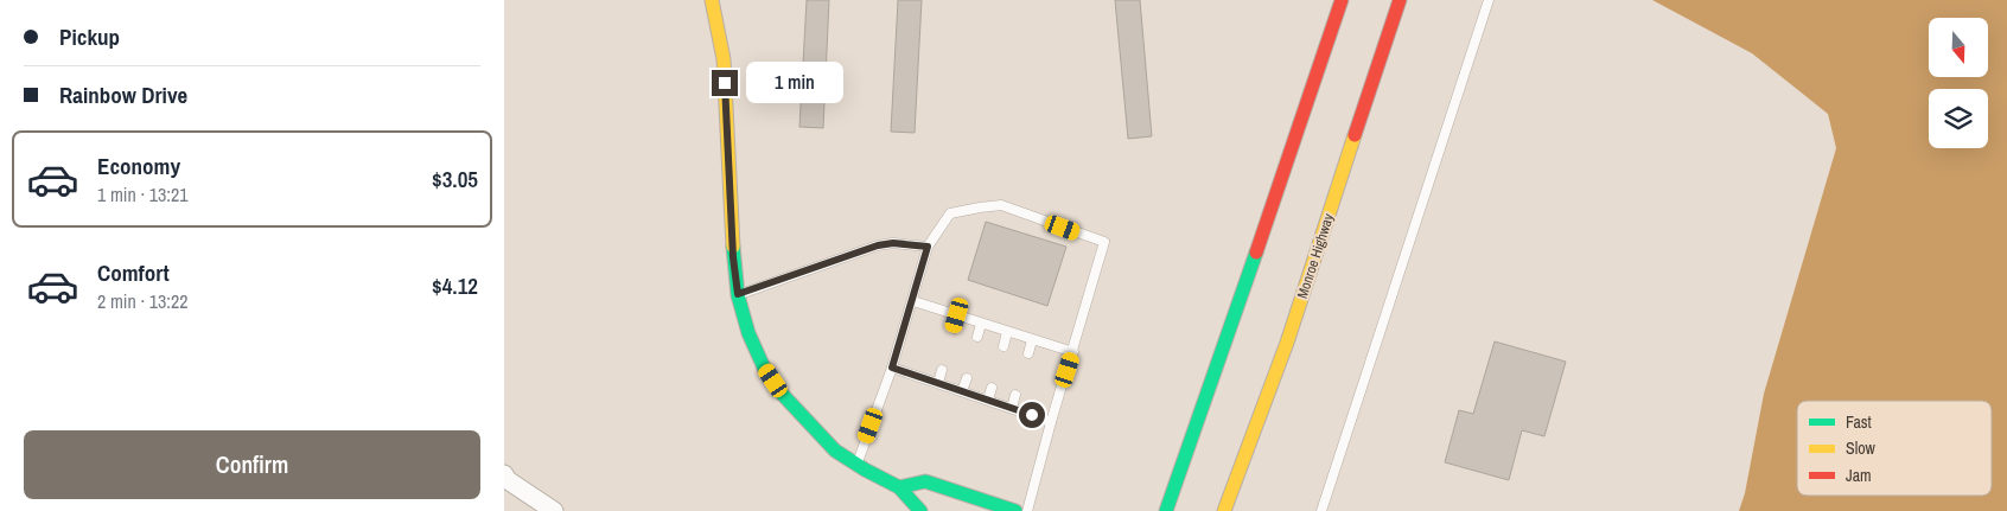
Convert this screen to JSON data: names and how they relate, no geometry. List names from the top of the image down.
{
  "streets": {
    "main road": ["Monroe Highway"]
  },
  "legend": ["Fast", "Slow", "Jam"],
  "north": "bottom",
  "page": {
    "banner": ["Pickup", "Rainbow Drive"],
    "bubble": "1 min",
    "list": [
      {
        "name": "Economy",
        "note": "1 min · 13:21",
        "value": "$3.05"
      },
      {
        "name": "Comfort",
        "note": "2 min · 13:22",
        "value": "$4.12"
      }
    ],
    "buttons": "Confirm"
  }
}
